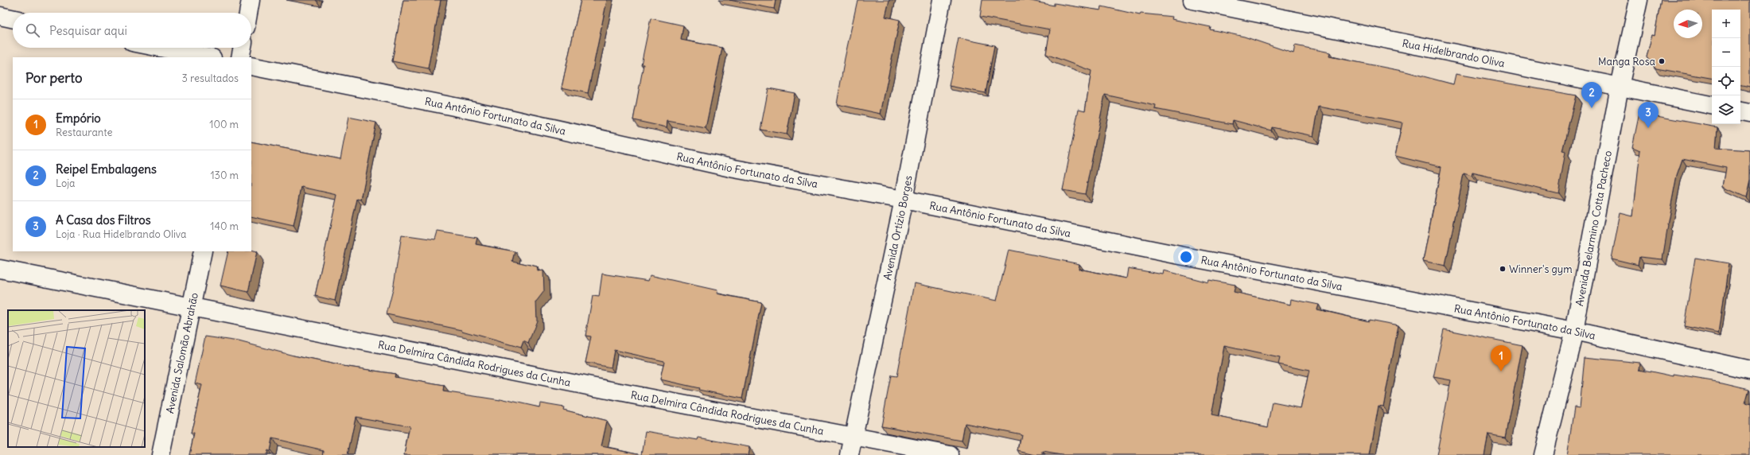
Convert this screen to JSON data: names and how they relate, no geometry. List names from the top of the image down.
{
  "streets": {
    "street": [
      "Rua Hidelbrando Oliva",
      "Rua Antônio Fortunato da Silva",
      "Avenida Ortízio Borges",
      "Avenida Belarmino Cotta Pacheco",
      "Avenida Salomão Abrahão",
      "Rua Delmira Cândida Rodrigues da Cunha"
    ]
  },
  "crossings": [
    ["Rua Hidelbrando Oliva", "Avenida Belarmino Cotta Pacheco"],
    ["Rua Antônio Fortunato da Silva", "Avenida Ortízio Borges"],
    ["Rua Antônio Fortunato da Silva", "Avenida Belarmino Cotta Pacheco"],
    ["Avenida Ortízio Borges", "Rua Delmira Cândida Rodrigues da Cunha"],
    ["Avenida Salomão Abrahão", "Rua Delmira Cândida Rodrigues da Cunha"]
  ],
  "places": ["Manga Rosa", "Winner's gym"],
  "north": "left",
  "page": {
    "map_buttons": ["+", "−"],
    "search": "Pesquisar aqui",
    "heading": ["Por perto", "3 resultados"],
    "pins": ["2", "3", "1"],
    "list": [
      {
        "mark": "1",
        "name": "Empório",
        "note": "Restaurante",
        "value": "100 m"
      },
      {
        "mark": "2",
        "name": "Reipel Embalagens",
        "note": "Loja",
        "value": "130 m"
      },
      {
        "mark": "3",
        "name": "A Casa dos Filtros",
        "note": "Loja · Rua Hidelbrando Oliva",
        "value": "140 m"
      }
    ]
  }
}
